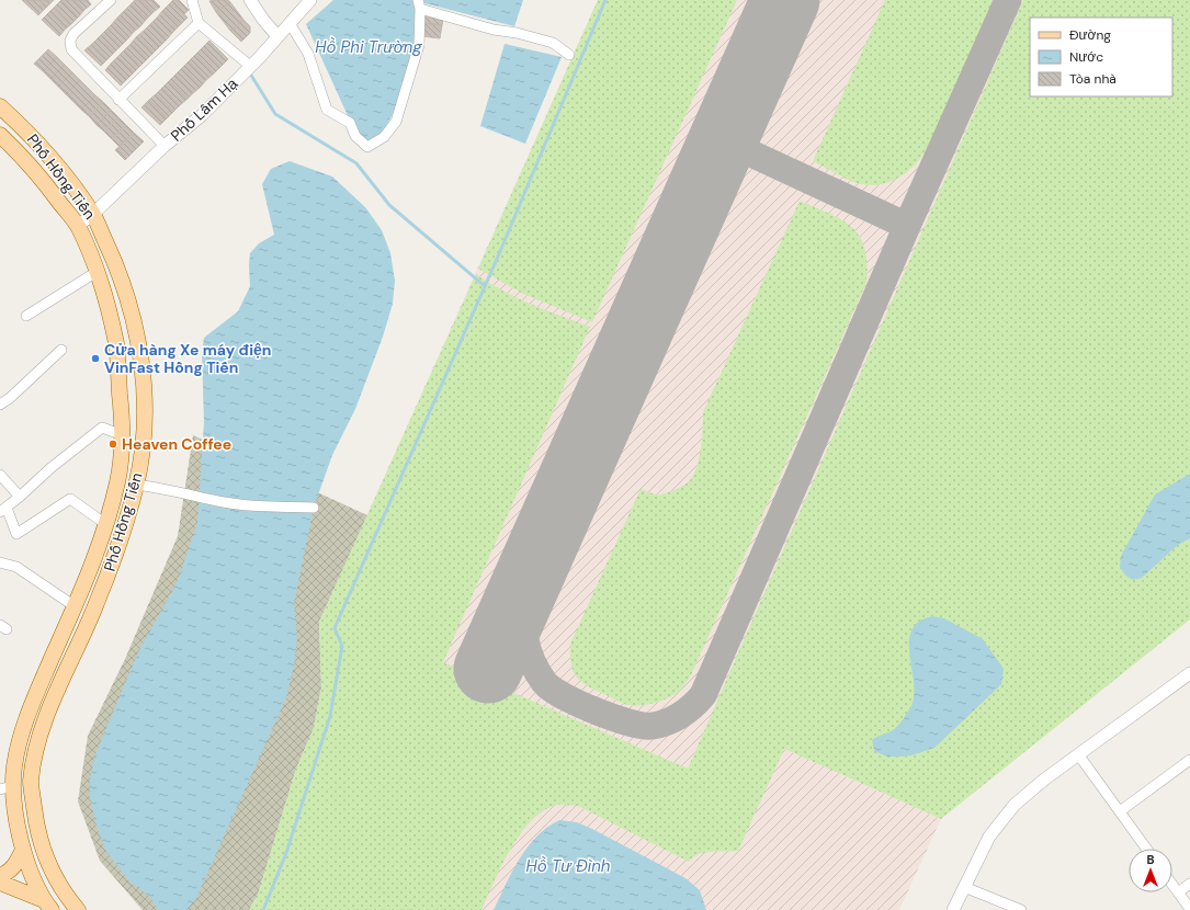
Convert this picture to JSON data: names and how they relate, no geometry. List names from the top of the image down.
{
  "streets": {
    "main road": ["Phố Hồng Tiến"],
    "street": ["Phố Lâm Hạ"]
  },
  "crossings": [
    ["Phố Lâm Hạ", "Phố Hồng Tiến"]
  ],
  "water": ["Hồ Phi Trường", "Hồ Tư Đình"],
  "places": ["Cửa hàng Xe máy điện VinFast Hồng Tiến", "Heaven Coffee"],
  "legend": ["Đường", "Nước", "Tòa nhà"],
  "north": "top"
}
